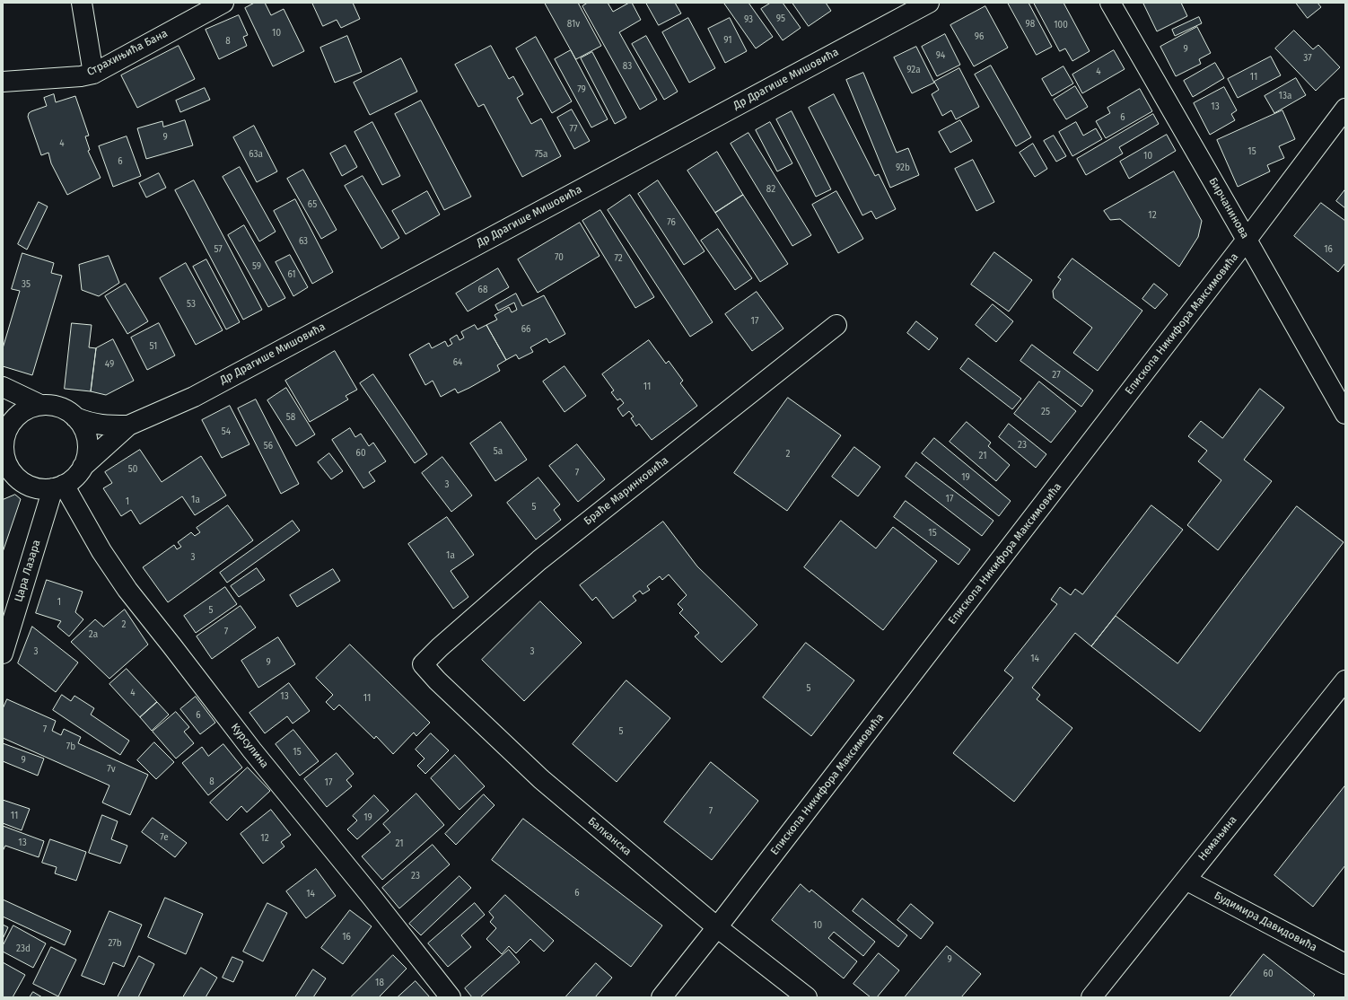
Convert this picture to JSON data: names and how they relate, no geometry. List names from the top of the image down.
{
  "streets": {
    "street": [
      "Страхињића Бана",
      "Др Драгише Мишовића",
      "Бирчанинова",
      "Епископа Никифора Максимовића",
      "Браће Маринковића",
      "Цара Лазара",
      "Курсулина",
      "Балканска",
      "Немањина",
      "Будимира Давидовића"
    ]
  },
  "crossings": [
    ["Др Драгише Мишовића", "Цара Лазара"],
    ["Др Драгише Мишовића", "Курсулина"],
    ["Бирчанинова", "Епископа Никифора Максимовића"],
    ["Епископа Никифора Максимовића", "Балканска"],
    ["Браће Маринковића", "Балканска"],
    ["Цара Лазара", "Курсулина"],
    ["Немањина", "Будимира Давидовића"]
  ],
  "house_numbers": [
    "95",
    "93",
    "81v",
    "98",
    "100",
    "10",
    "96",
    "91",
    "8",
    "9",
    "94",
    "37",
    "83",
    "92a",
    "4",
    "11",
    "79",
    "13a",
    "13",
    "6",
    "77",
    "9",
    "4",
    "15",
    "63a",
    "75a",
    "10",
    "6",
    "92b",
    "82",
    "65",
    "12",
    "76",
    "63",
    "57",
    "16",
    "70",
    "72",
    "59",
    "61",
    "35",
    "68",
    "53",
    "17",
    "66",
    "51",
    "64",
    "49",
    "27",
    "11",
    "25",
    "58",
    "54",
    "23",
    "56",
    "5a",
    "60",
    "2",
    "21",
    "50",
    "7",
    "19",
    "3",
    "17",
    "1a",
    "1",
    "5",
    "15",
    "1a",
    "3",
    "1",
    "5",
    "2",
    "7",
    "2a",
    "3",
    "3",
    "14",
    "9",
    "5",
    "4",
    "13",
    "11",
    "6",
    "7",
    "5",
    "7b",
    "15",
    "9",
    "7v",
    "8",
    "17",
    "7",
    "11",
    "19",
    "7e",
    "12",
    "13",
    "21",
    "23",
    "6",
    "14",
    "10",
    "16",
    "27b",
    "23d",
    "9",
    "60",
    "18"
  ]
}
